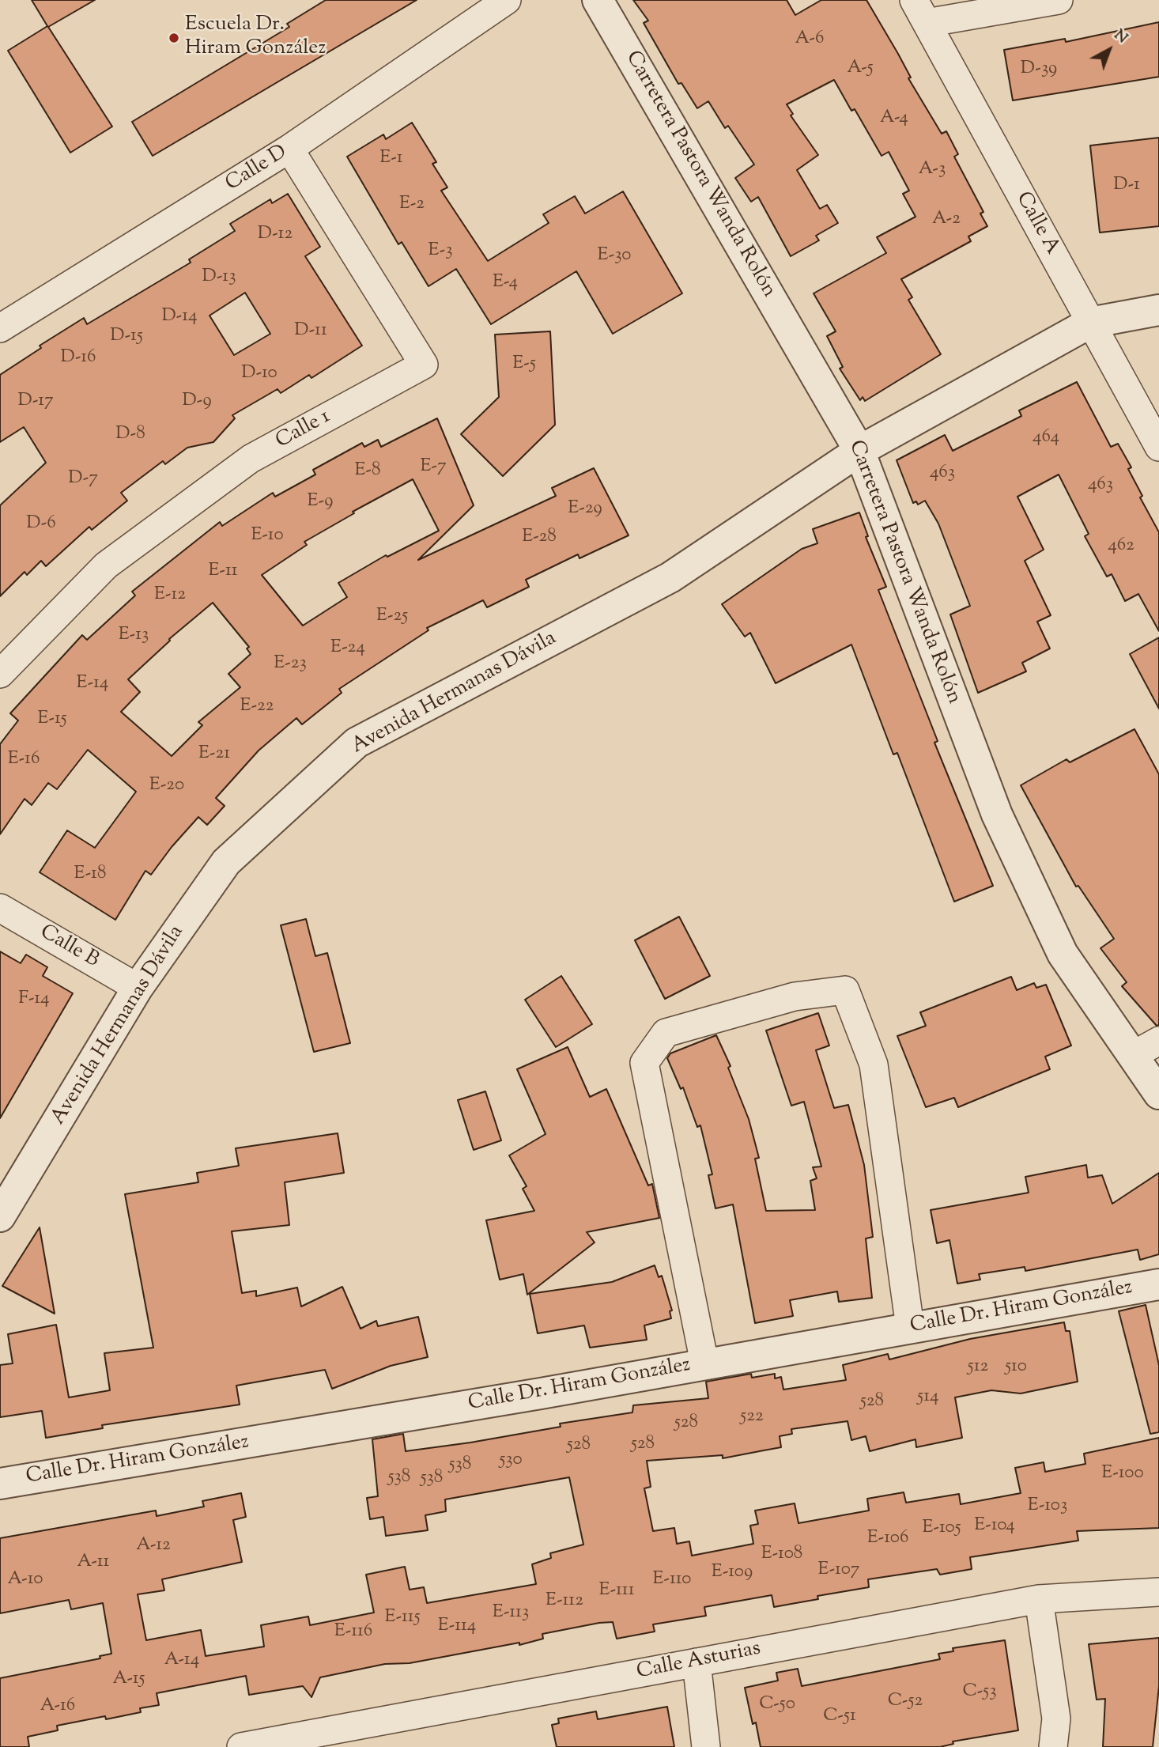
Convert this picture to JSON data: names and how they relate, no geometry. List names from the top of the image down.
{
  "streets": {
    "street": [
      "Calle D",
      "Carretera Pastora Wanda Rolón",
      "Calle A",
      "Calle 1",
      "Avenida Hermanas Dávila",
      "Calle B",
      "Calle Dr. Hiram González",
      "Calle Asturias"
    ]
  },
  "crossings": [
    ["Calle D", "Calle 1"],
    ["Carretera Pastora Wanda Rolón", "Avenida Hermanas Dávila"],
    ["Calle A", "Avenida Hermanas Dávila"],
    ["Avenida Hermanas Dávila", "Calle B"]
  ],
  "places": ["Escuela Dr. Hiram González"],
  "house_numbers": [
    "A-6",
    "A-5",
    "D-39",
    "A-4",
    "E-1",
    "A-3",
    "D-1",
    "E-2",
    "A-2",
    "D-12",
    "E-3",
    "E-30",
    "D-13",
    "E-4",
    "D-14",
    "D-11",
    "D-15",
    "D-16",
    "E-5",
    "D-10",
    "D-17",
    "D-9",
    "D-8",
    "464",
    "E-7",
    "E-8",
    "463",
    "D-7",
    "463",
    "E-9",
    "E-29",
    "D-6",
    "E-10",
    "E-28",
    "462",
    "E-11",
    "E-12",
    "E-25",
    "E-13",
    "E-24",
    "E-23",
    "E-14",
    "E-22",
    "E-15",
    "E-21",
    "E-16",
    "E-20",
    "E-18",
    "F-14",
    "512",
    "510",
    "514",
    "528",
    "522",
    "528",
    "528",
    "528",
    "530",
    "538",
    "E-100",
    "538",
    "538",
    "E-103",
    "E-104",
    "E-105",
    "E-106",
    "A-12",
    "E-108",
    "A-11",
    "E-107",
    "E-109",
    "A-10",
    "E-110",
    "E-111",
    "E-112",
    "E-113",
    "E-115",
    "E-114",
    "E-116",
    "A-14",
    "A-15",
    "C-53",
    "C-52",
    "C-50",
    "A-16",
    "C-51"
  ],
  "north": "top right"
}
